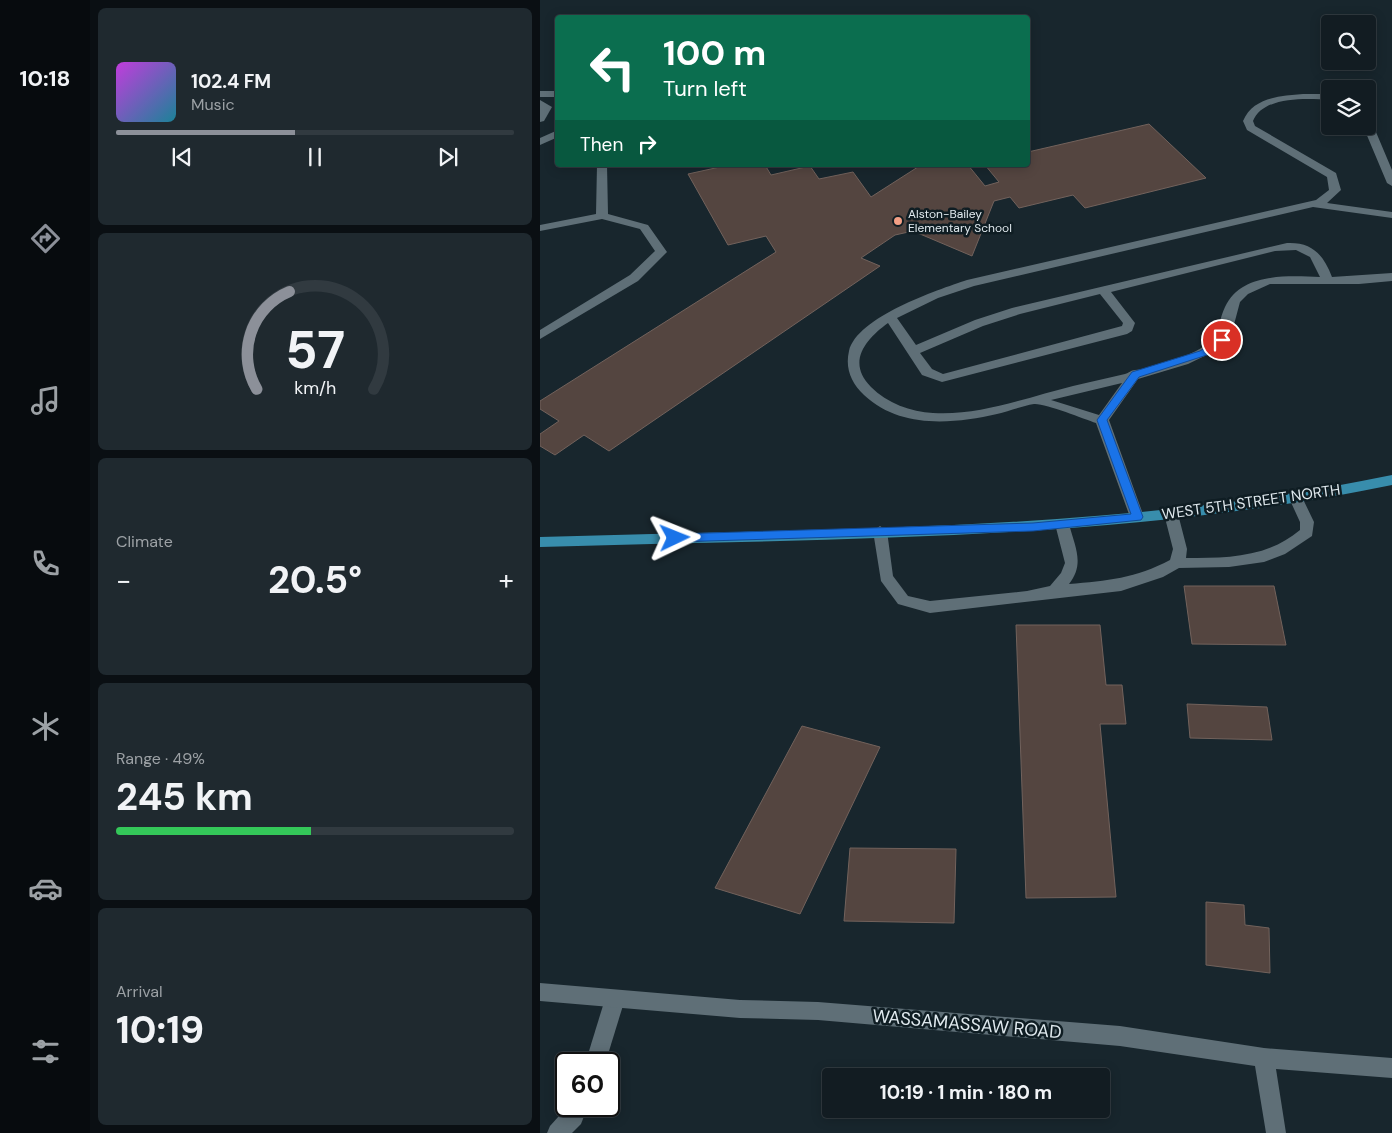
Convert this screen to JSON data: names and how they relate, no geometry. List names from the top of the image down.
{
  "streets": {
    "main road": ["WEST 5TH STREET NORTH"],
    "street": ["WASSAMASSAW ROAD"]
  },
  "places": ["Alston-Bailey Elementary School"],
  "page": {
    "tabs": "10:18",
    "turn": ["100 m", "Turn left"],
    "song": ["102.4 FM", "Music"],
    "then": "Then",
    "tile": [
      "Climate",
      ["Range · 49%", "245 km"],
      ["Arrival", "10:19"]
    ],
    "heat": ["−", "20.5°", "+"],
    "limit": "60",
    "trip": "10:19 · 1 min · 180 m",
    "gauge": ["57", "km/h"]
  }
}
